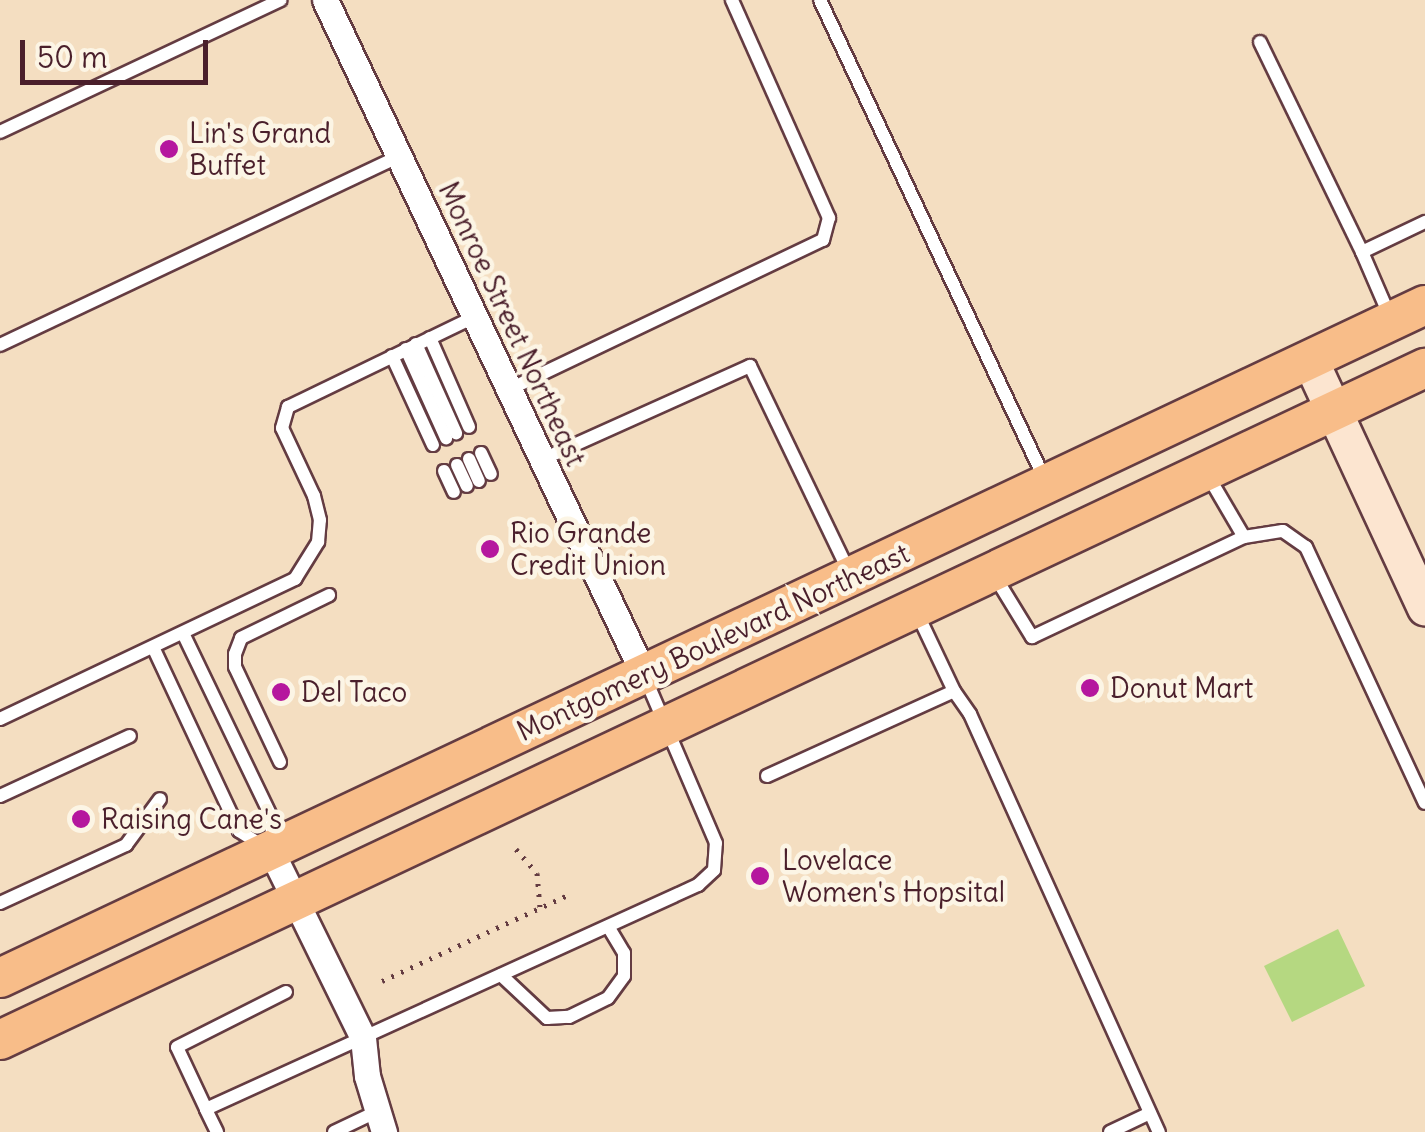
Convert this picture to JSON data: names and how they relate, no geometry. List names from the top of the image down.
{
  "streets": {
    "main road": ["Montgomery Boulevard Northeast"],
    "street": ["Monroe Street Northeast"]
  },
  "crossings": [
    ["Monroe Street Northeast", "Montgomery Boulevard Northeast"]
  ],
  "places": [
    "Lin's Grand Buffet",
    "Rio Grande Credit Union",
    "Donut Mart",
    "Del Taco",
    "Raising Cane's",
    "Lovelace Women's Hopsital"
  ],
  "scale_bar": "50 m"
}
